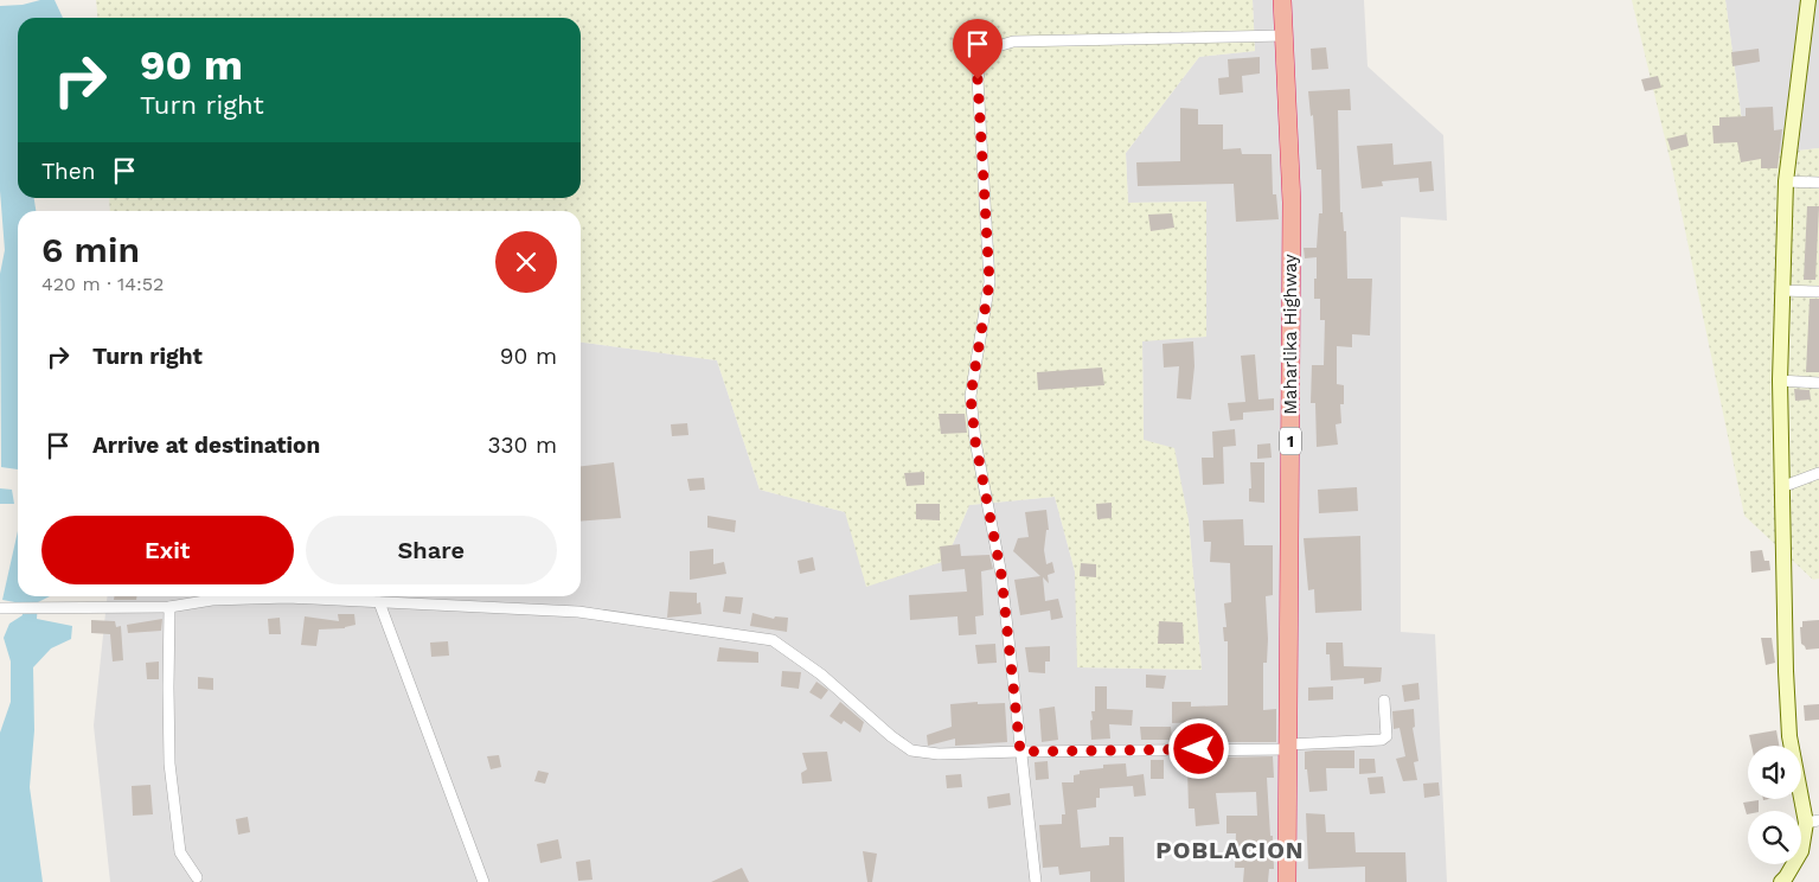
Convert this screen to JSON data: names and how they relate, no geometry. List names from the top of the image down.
{
  "streets": {
    "highway": ["Maharlika Highway", "1"]
  },
  "districts": ["POBLACION"],
  "page": {
    "turn": ["90 m", "Turn right"],
    "then": "Then",
    "heading": ["6 min", "420 m · 14:52"],
    "list": [
      {
        "name": "Turn right",
        "value": "90 m"
      },
      {
        "name": "Arrive at destination",
        "value": "330 m"
      }
    ],
    "buttons": ["Exit", "Share"]
  }
}
